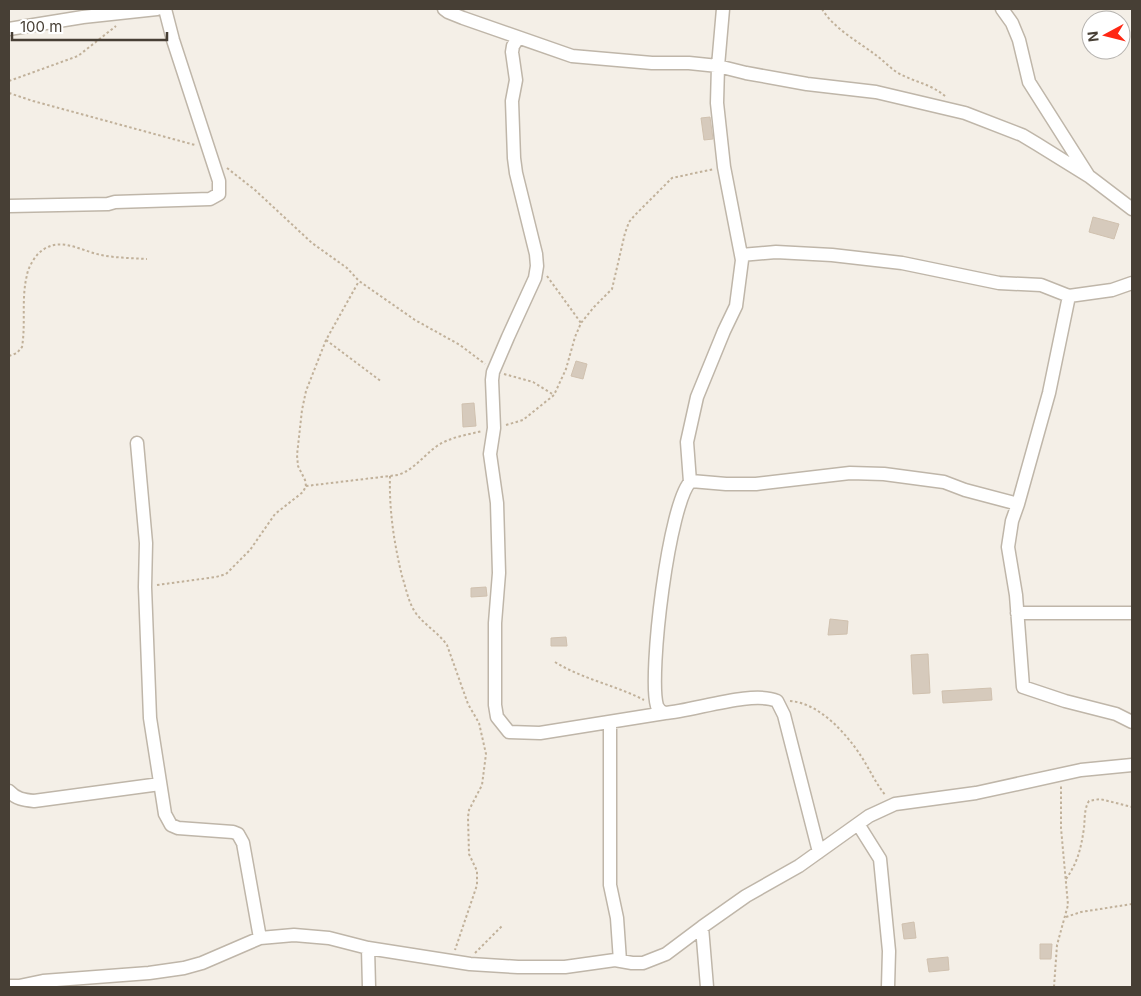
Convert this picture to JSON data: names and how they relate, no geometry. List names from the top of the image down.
{
  "scale_bar": "100 m",
  "north": "left"
}
